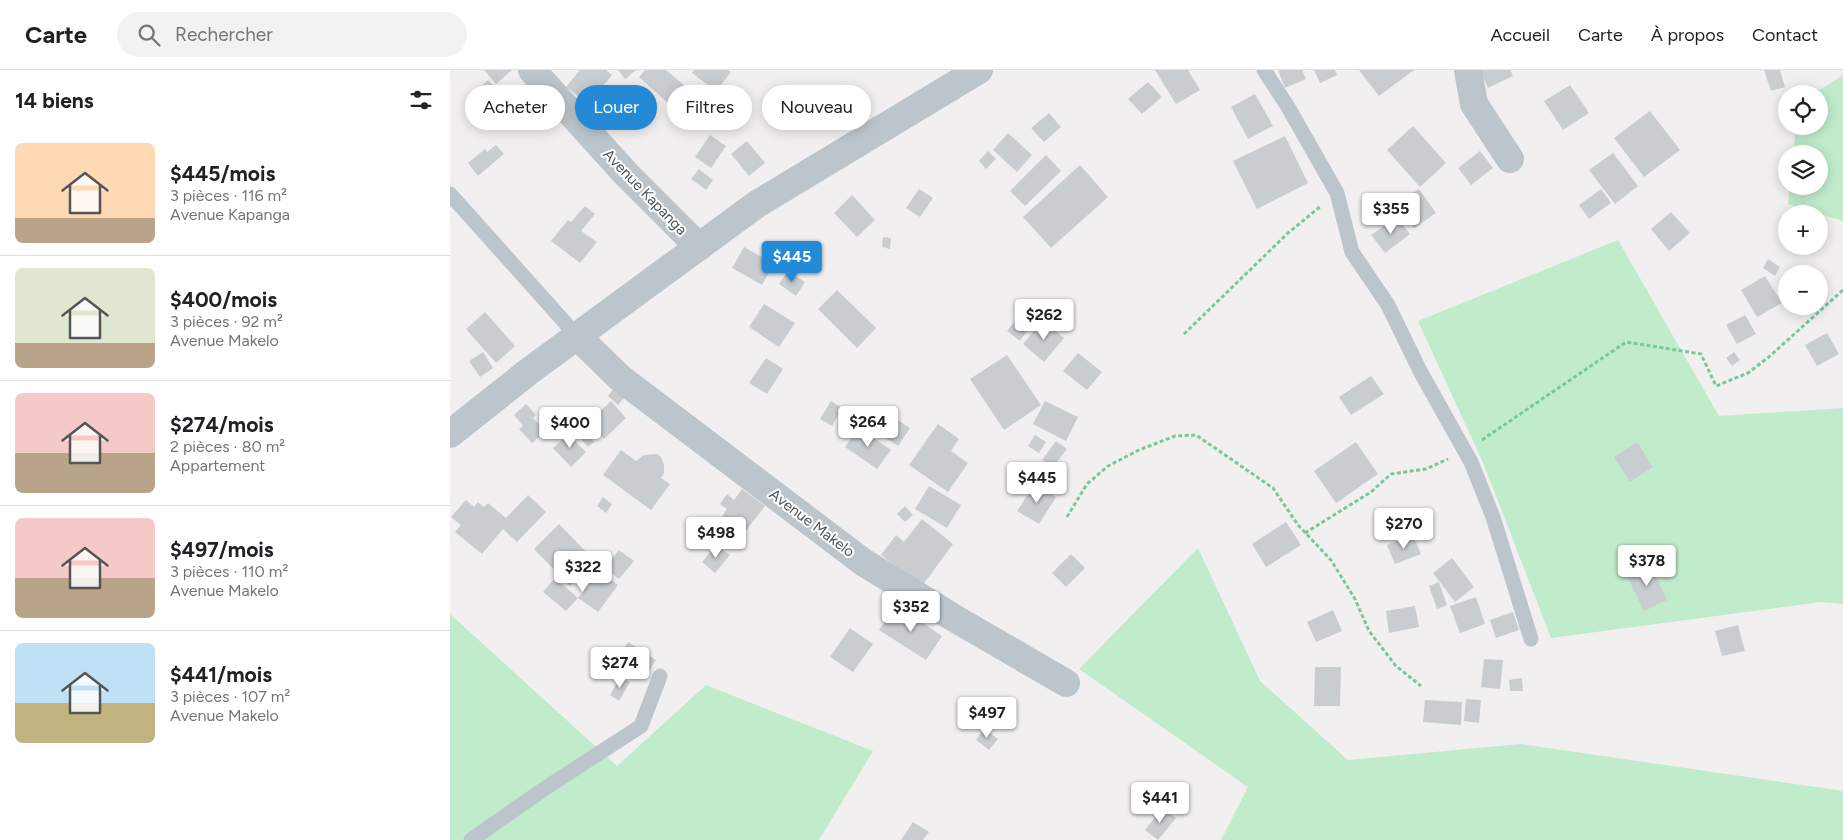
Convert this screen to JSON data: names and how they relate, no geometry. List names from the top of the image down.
{
  "streets": {
    "street": ["Avenue Kapanga", "Avenue Makelo"]
  },
  "page": {
    "header": "Carte",
    "search": "Rechercher",
    "nav": [
      "Accueil",
      "Carte",
      "À propos",
      "Contact"
    ],
    "heading": "14 biens",
    "map_buttons": ["+", "−"],
    "chip": [
      "Acheter",
      "Louer",
      "Filtres",
      "Nouveau"
    ],
    "list": [
      {
        "name": "$445/mois",
        "note": "3 pièces · 116 m² · Avenue Kapanga"
      },
      {
        "name": "$400/mois",
        "note": "3 pièces · 92 m² · Avenue Makelo"
      },
      {
        "name": "$274/mois",
        "note": "2 pièces · 80 m² · Appartement"
      },
      {
        "name": "$497/mois",
        "note": "3 pièces · 110 m² · Avenue Makelo"
      },
      {
        "name": "$441/mois",
        "note": "3 pièces · 107 m² · Avenue Makelo"
      }
    ],
    "price": [
      "$355",
      "$445",
      "$262",
      "$264",
      "$400",
      "$445",
      "$270",
      "$498",
      "$378",
      "$322",
      "$352",
      "$274",
      "$497",
      "$441"
    ]
  }
}
